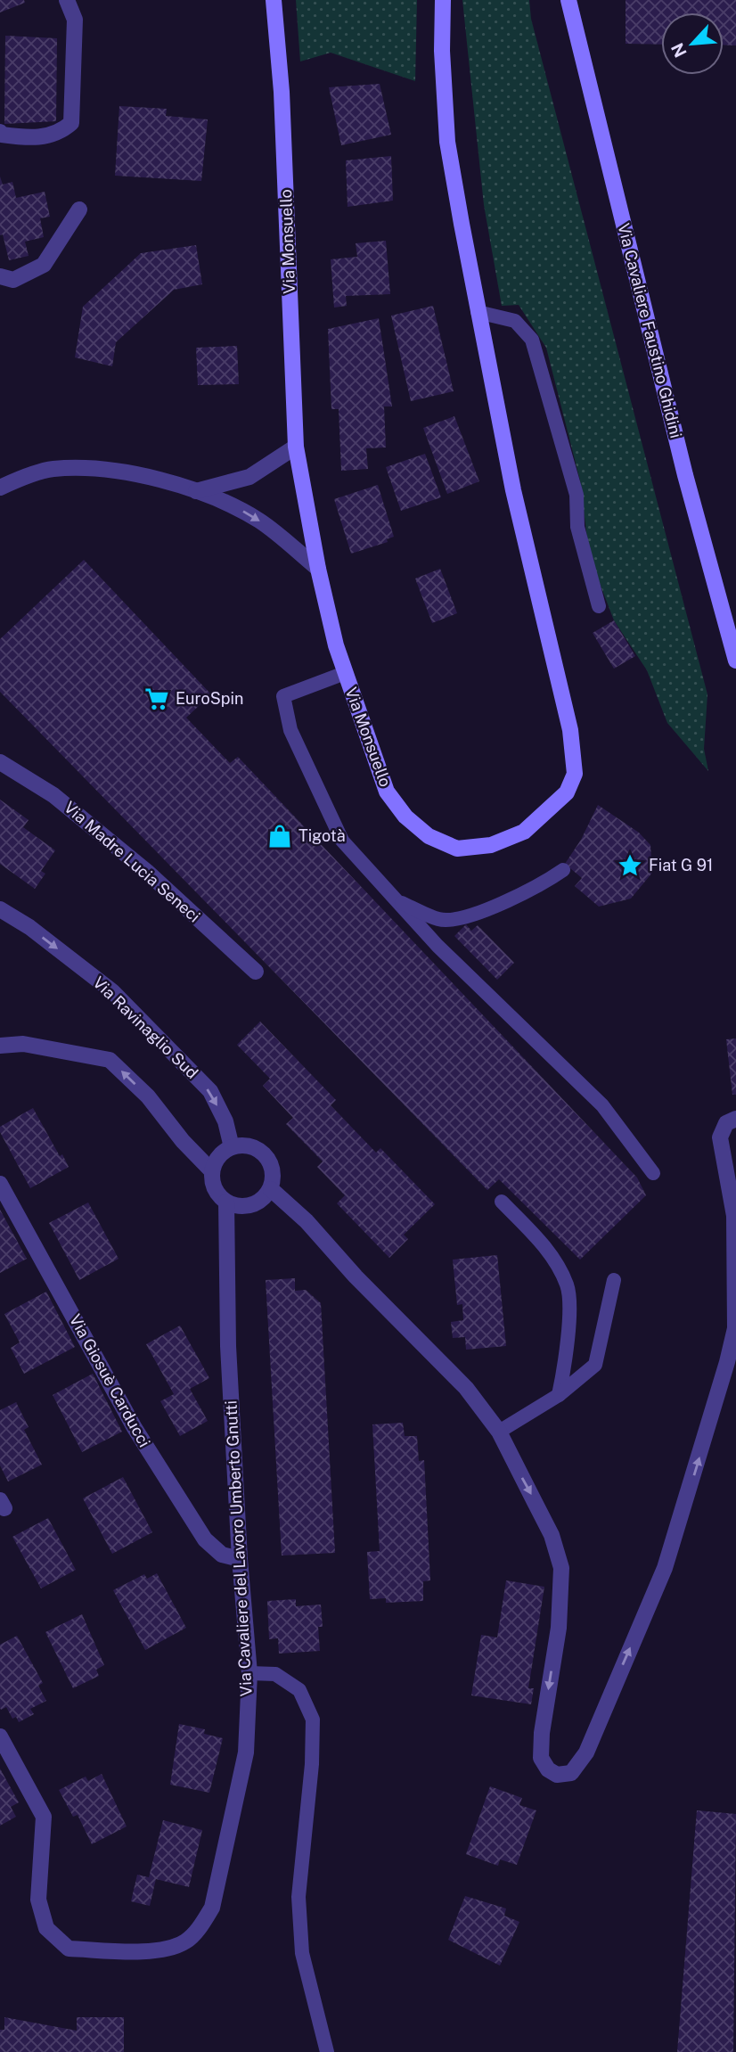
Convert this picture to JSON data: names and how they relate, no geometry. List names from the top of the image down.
{
  "streets": {
    "main road": ["Via Monsuello", "Via Cavaliere Faustino Ghidini"],
    "street": [
      "Via Madre Lucia Seneci",
      "Via Ravinaglio Sud",
      "Via Giosuè Carducci",
      "Via Cavaliere del Lavoro Umberto Gnutti"
    ]
  },
  "crossings": [
    ["Via Ravinaglio Sud", "Via Cavaliere del Lavoro Umberto Gnutti"],
    ["Via Giosuè Carducci", "Via Cavaliere del Lavoro Umberto Gnutti"]
  ],
  "places": {
    "supermarket": ["EuroSpin"],
    "shop": ["Tigotà"],
    "place": ["Fiat G 91"]
  },
  "north": "bottom left"
}
